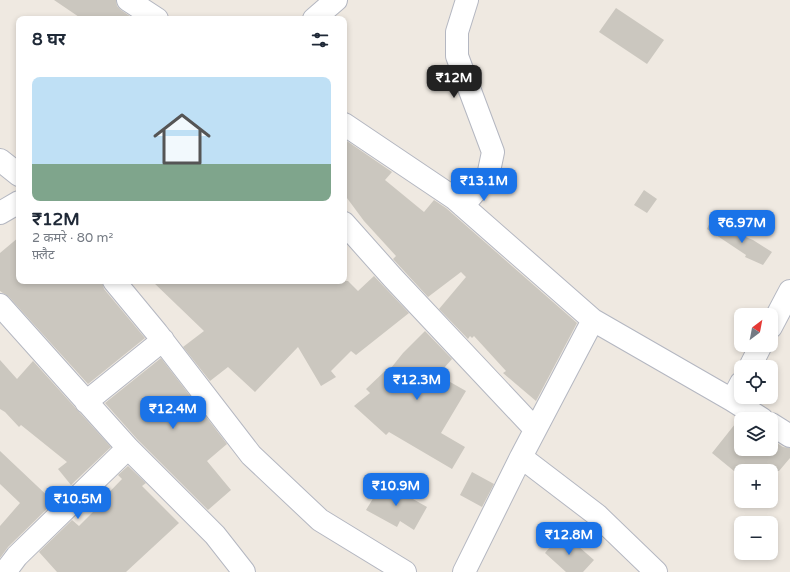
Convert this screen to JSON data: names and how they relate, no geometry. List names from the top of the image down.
{
  "north": "top right",
  "page": {
    "heading": "8 घर",
    "list": [
      {
        "name": "₹12M",
        "note": "2 कमरे · 80 m² · फ़्लैट"
      }
    ],
    "price": [
      "₹12M",
      "₹13.1M",
      "₹6.97M",
      "₹12.3M",
      "₹12.4M",
      "₹10.9M",
      "₹10.5M",
      "₹12.8M"
    ],
    "map_buttons": ["+", "−"]
  }
}
